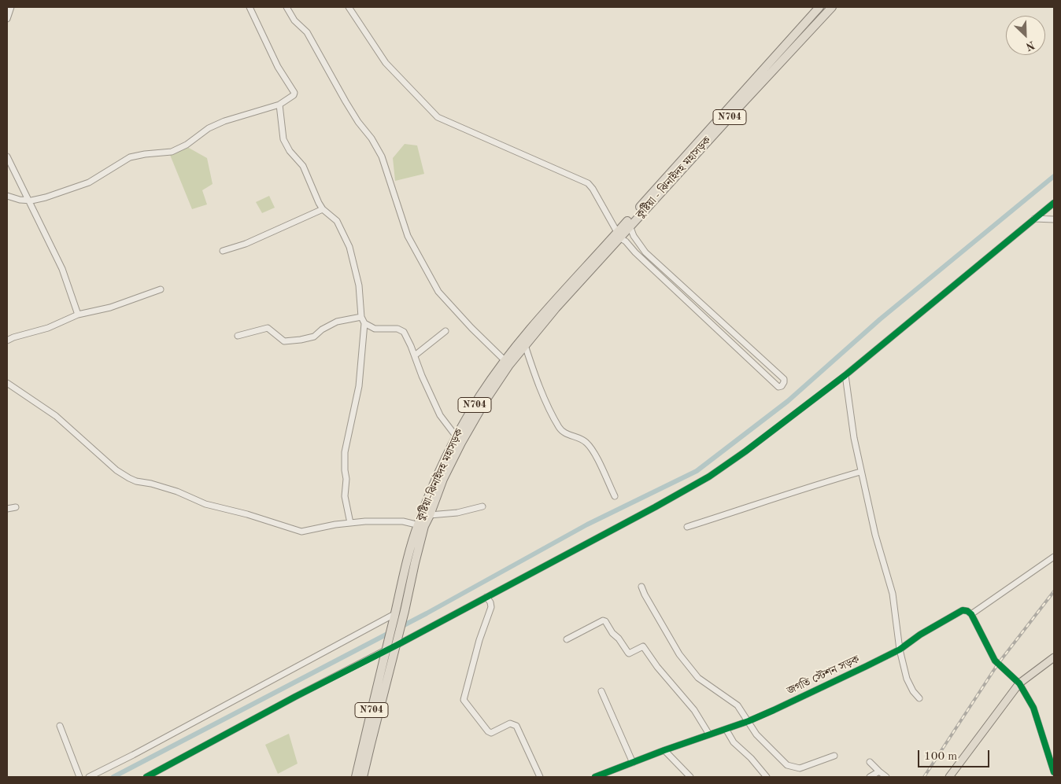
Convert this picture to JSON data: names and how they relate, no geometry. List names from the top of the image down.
{
  "streets": {
    "highway": ["N704", "কুষ্টিয়া - ঝিনাইদহ মহাসড়ক", "কুষ্টিয়া-ঝিনাইদহ মহাসড়ক"],
    "street": ["জগতি স্টেশন সড়ক"]
  },
  "crossings": [
    ["কুষ্টিয়া - ঝিনাইদহ মহাসড়ক", "কুষ্টিয়া-ঝিনাইদহ মহাসড়ক"]
  ],
  "scale_bar": "100 m",
  "north": "bottom right"
}
